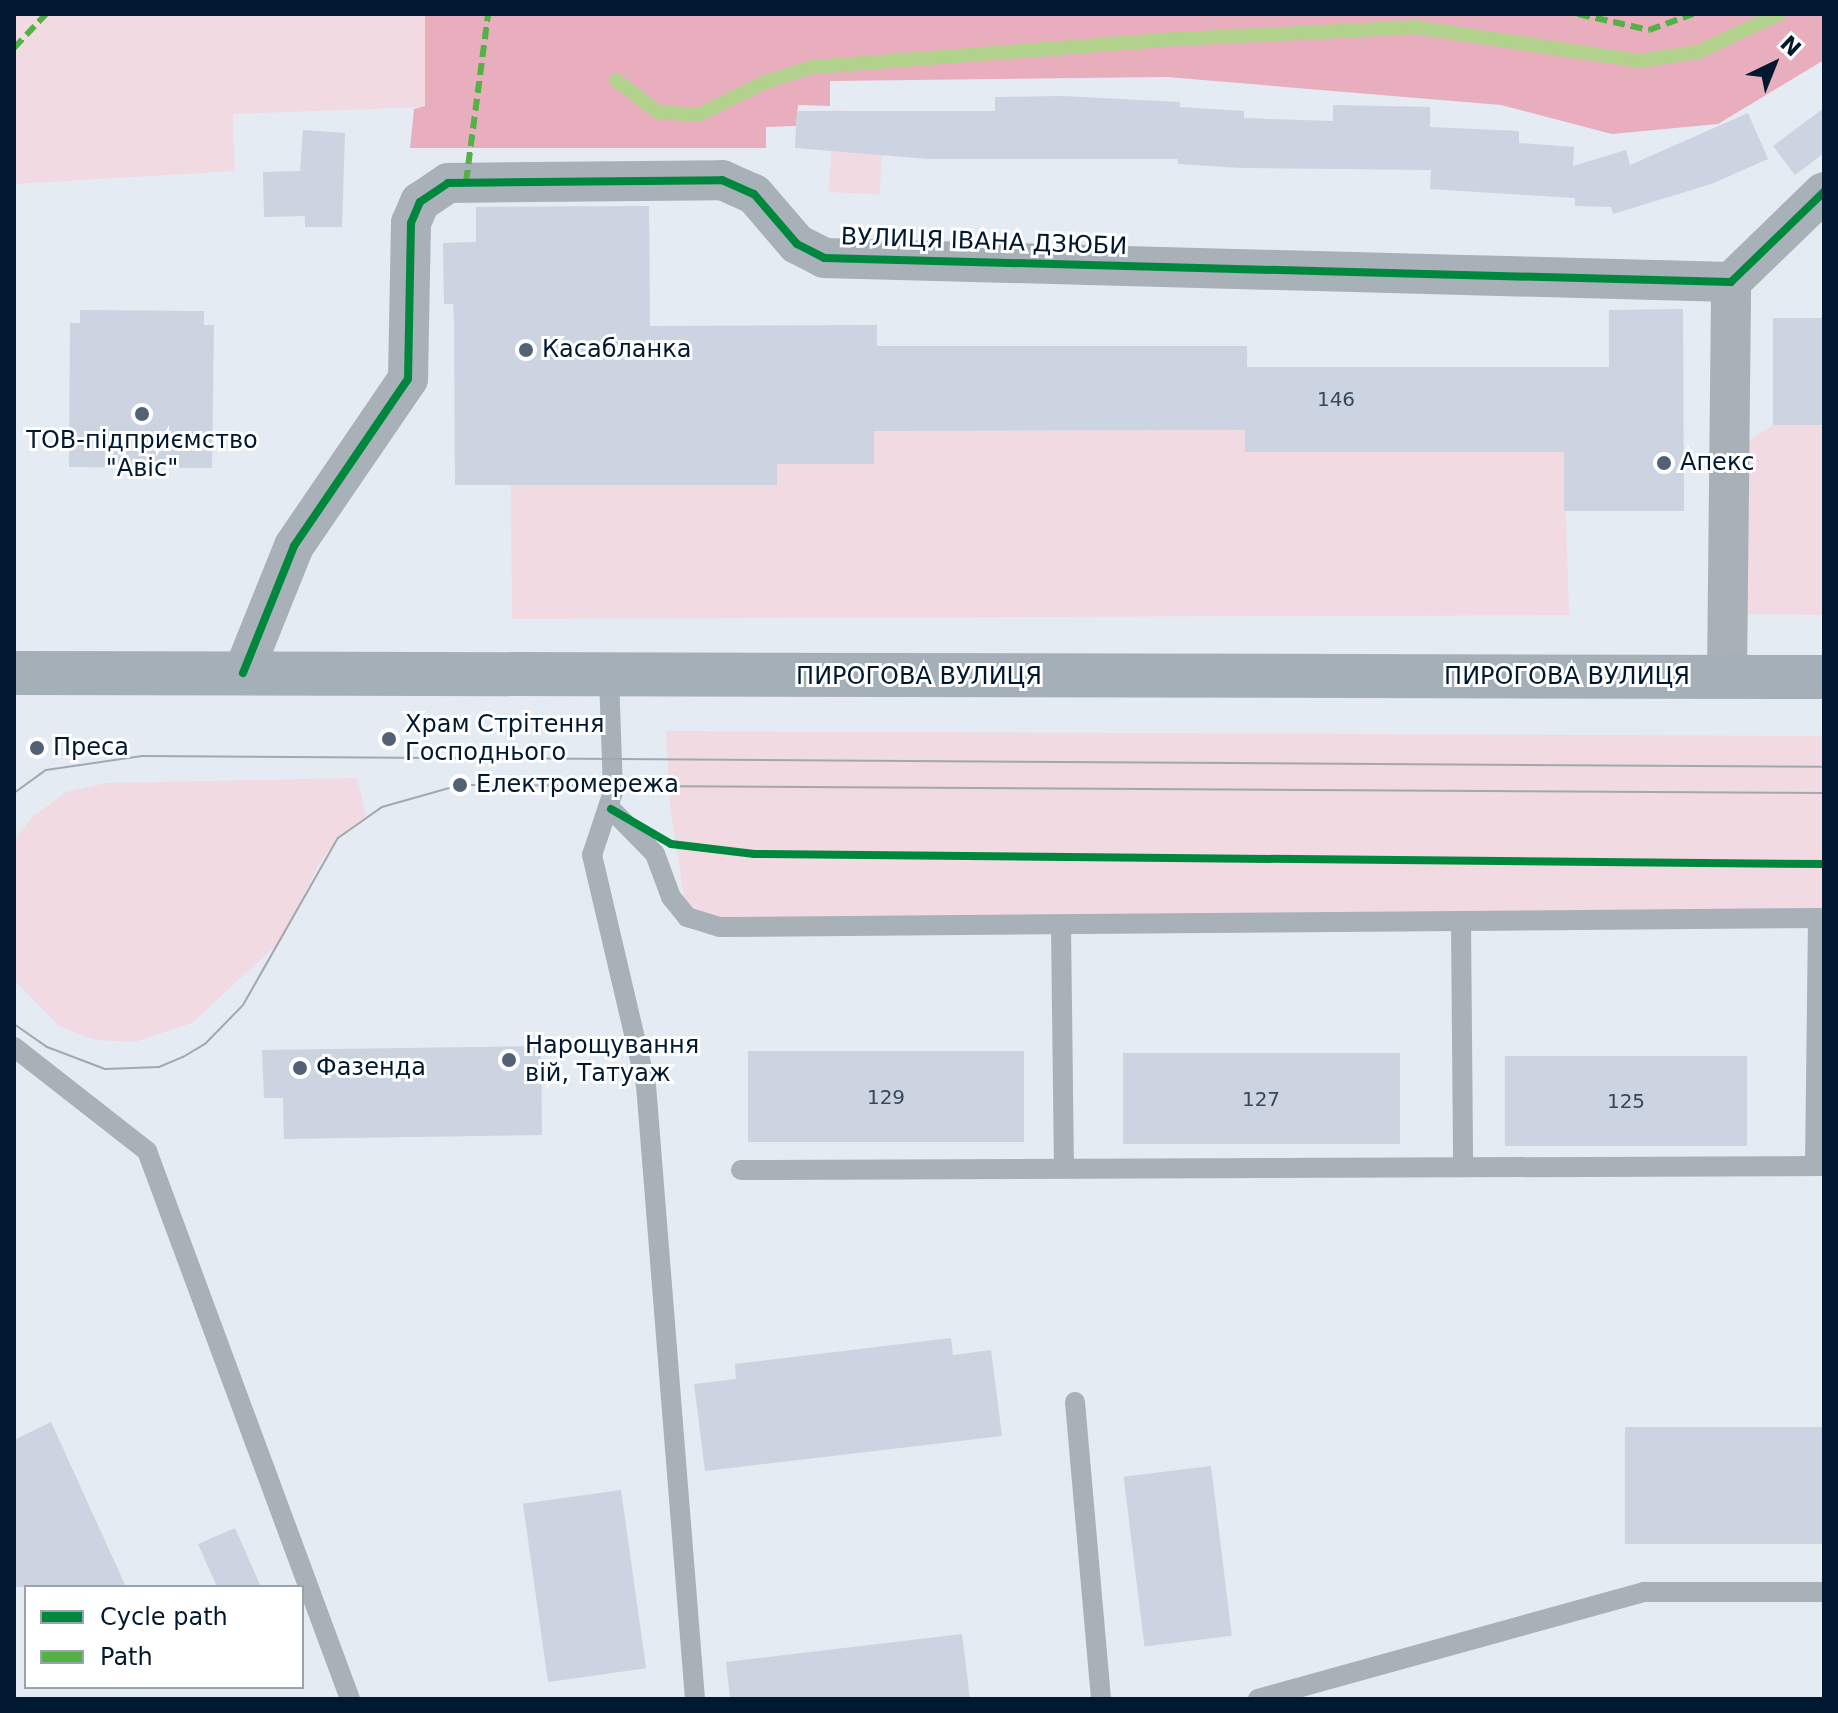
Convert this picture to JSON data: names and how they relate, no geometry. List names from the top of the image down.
{
  "streets": {
    "main road": ["ПИРОГОВА ВУЛИЦЯ"],
    "street": ["ВУЛИЦЯ ІВАНА ДЗЮБИ"]
  },
  "crossings": [
    ["ВУЛИЦЯ ІВАНА ДЗЮБИ", "ПИРОГОВА ВУЛИЦЯ"]
  ],
  "places": [
    "Касабланка",
    "ТОВ-підприємство \"Авіс\"",
    "Апекс",
    "Храм Стрітення Господнього",
    "Преса",
    "Електромережа",
    "Нарощування вій, Татуаж",
    "Фазенда"
  ],
  "house_numbers": [
    "146",
    "129",
    "127",
    "125"
  ],
  "legend": ["Cycle path", "Path"],
  "north": "top right"
}
